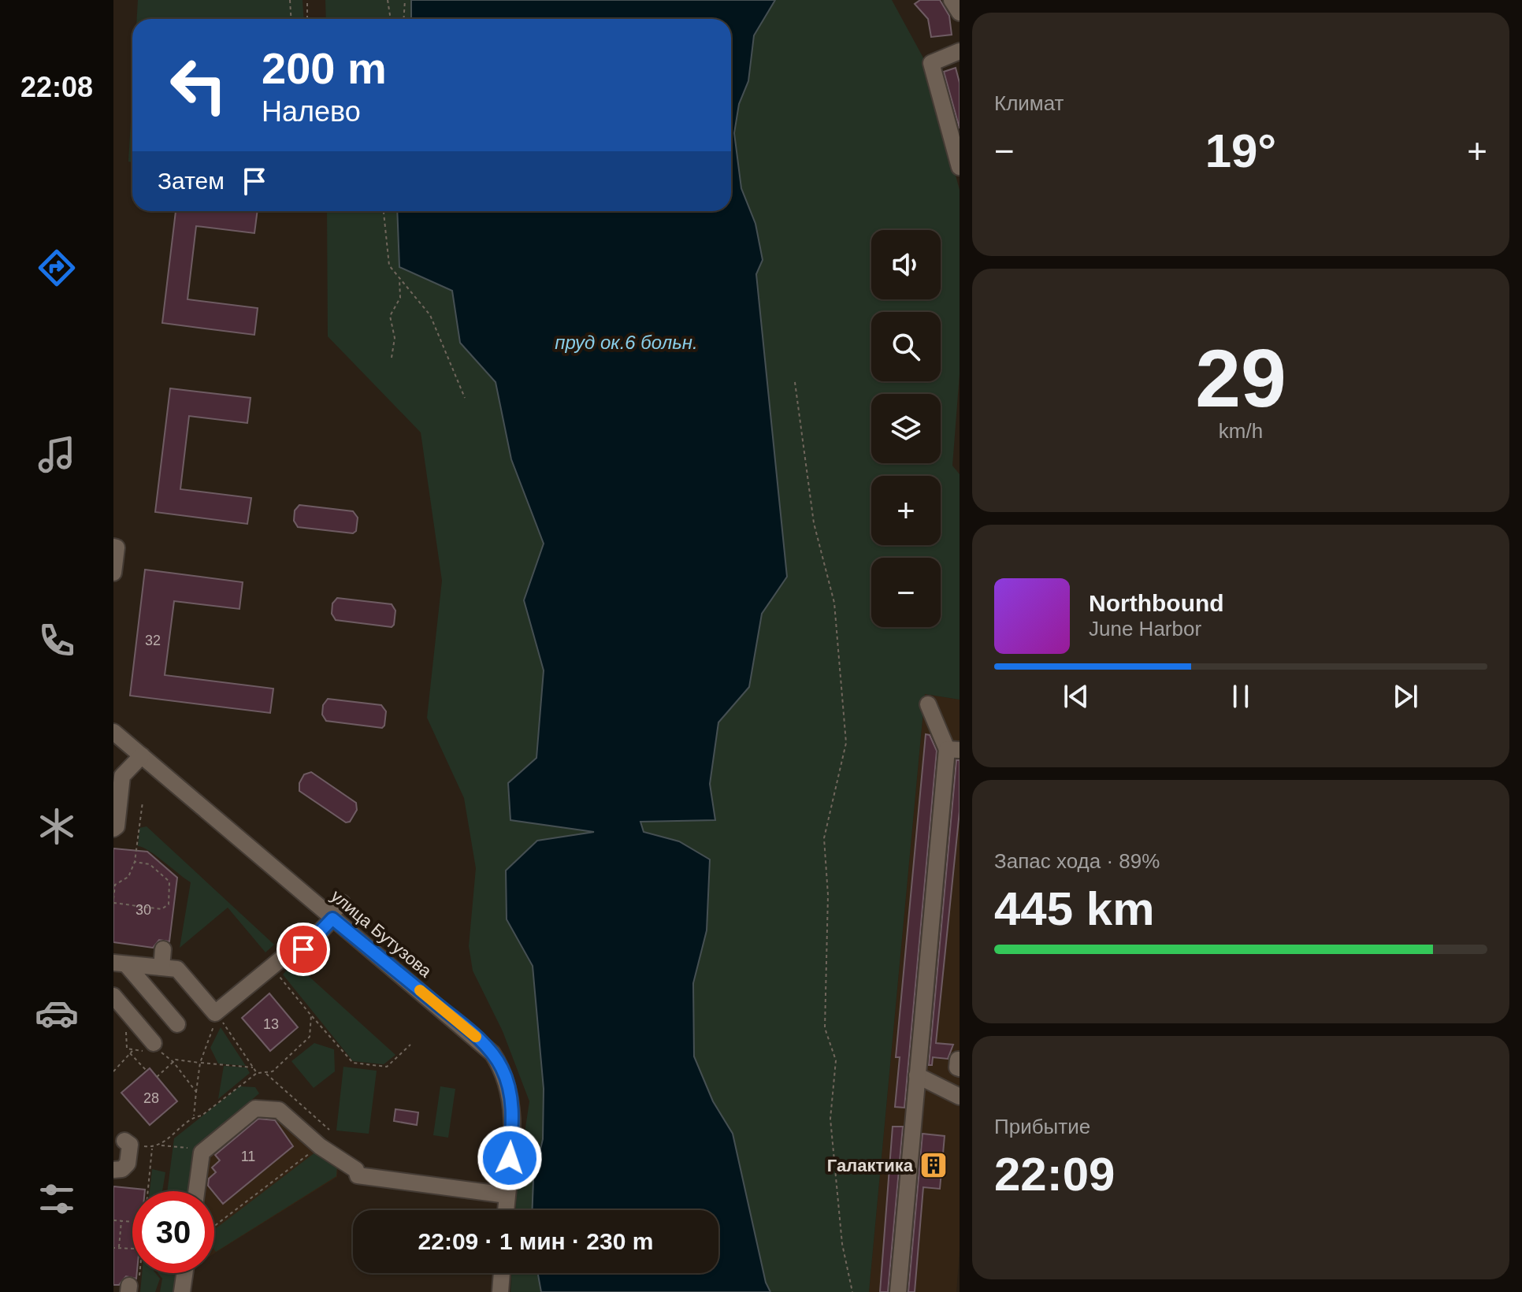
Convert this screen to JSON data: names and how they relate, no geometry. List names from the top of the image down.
{
  "streets": {
    "street": ["улица Бутузова"]
  },
  "water": ["пруд ок.6 больн."],
  "places": {
    "building": ["Галактика"]
  },
  "house_numbers": [
    "32",
    "30",
    "13",
    "28",
    "11"
  ],
  "page": {
    "tabs": "22:08",
    "tile": [
      "Климат",
      ["29", "km/h"],
      ["Запас хода · 89%", "445 km"],
      ["Прибытие", "22:09"]
    ],
    "turn": ["200 m", "Налево"],
    "heat": ["−", "19°", "+"],
    "then": "Затем",
    "map_buttons": ["+", "−"],
    "song": ["Northbound", "June Harbor"],
    "limit": "30",
    "trip": "22:09 · 1 мин · 230 m"
  }
}
